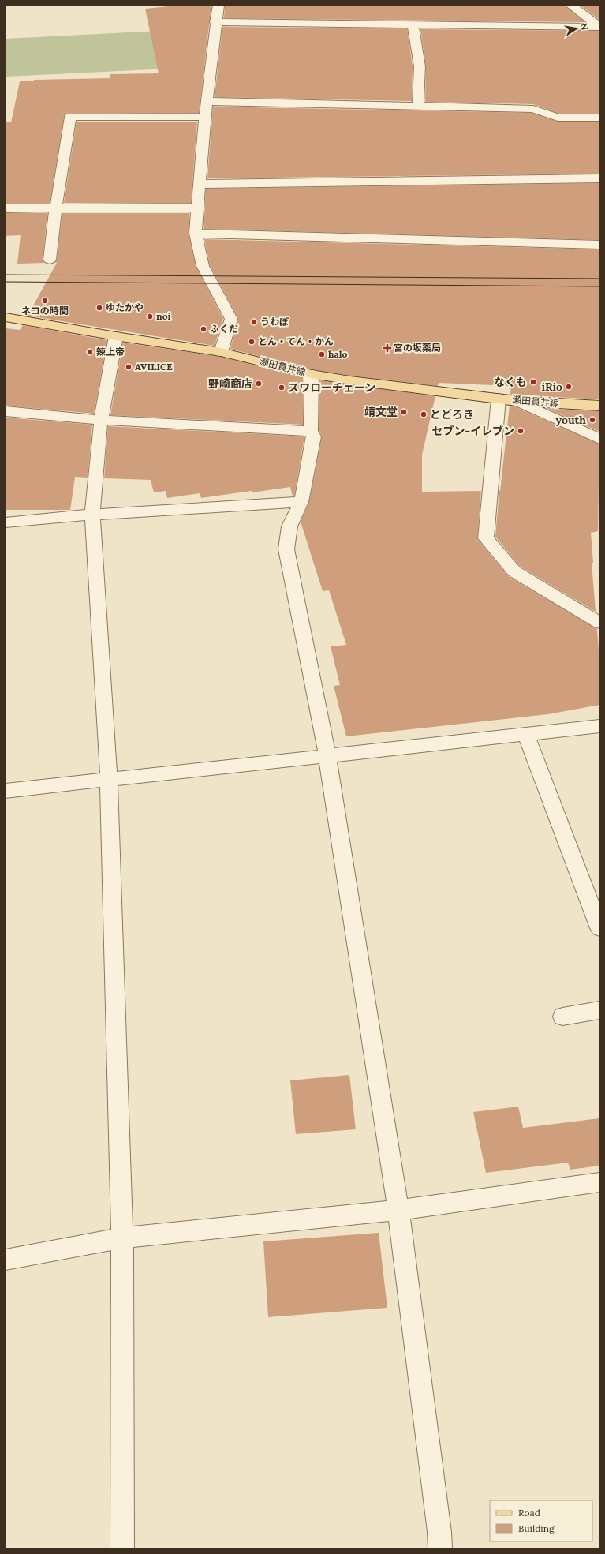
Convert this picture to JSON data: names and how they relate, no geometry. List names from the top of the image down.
{
  "streets": {
    "main road": ["瀬田貫井線"]
  },
  "places": {
    "other": [
      "ネコの時間",
      "ゆたかや",
      "noi",
      "うわぽ",
      "ふくだ",
      "とん・てん・かん",
      "辣上帝",
      "halo",
      "AVILICE",
      "なくも",
      "野崎商店",
      "iRio",
      "スワローチェーン",
      "靖文堂",
      "とどろき",
      "youth",
      "セブン-イレブン"
    ],
    "health": ["宮の坂薬局"]
  },
  "legend": ["Road", "Building"],
  "north": "right"
}
